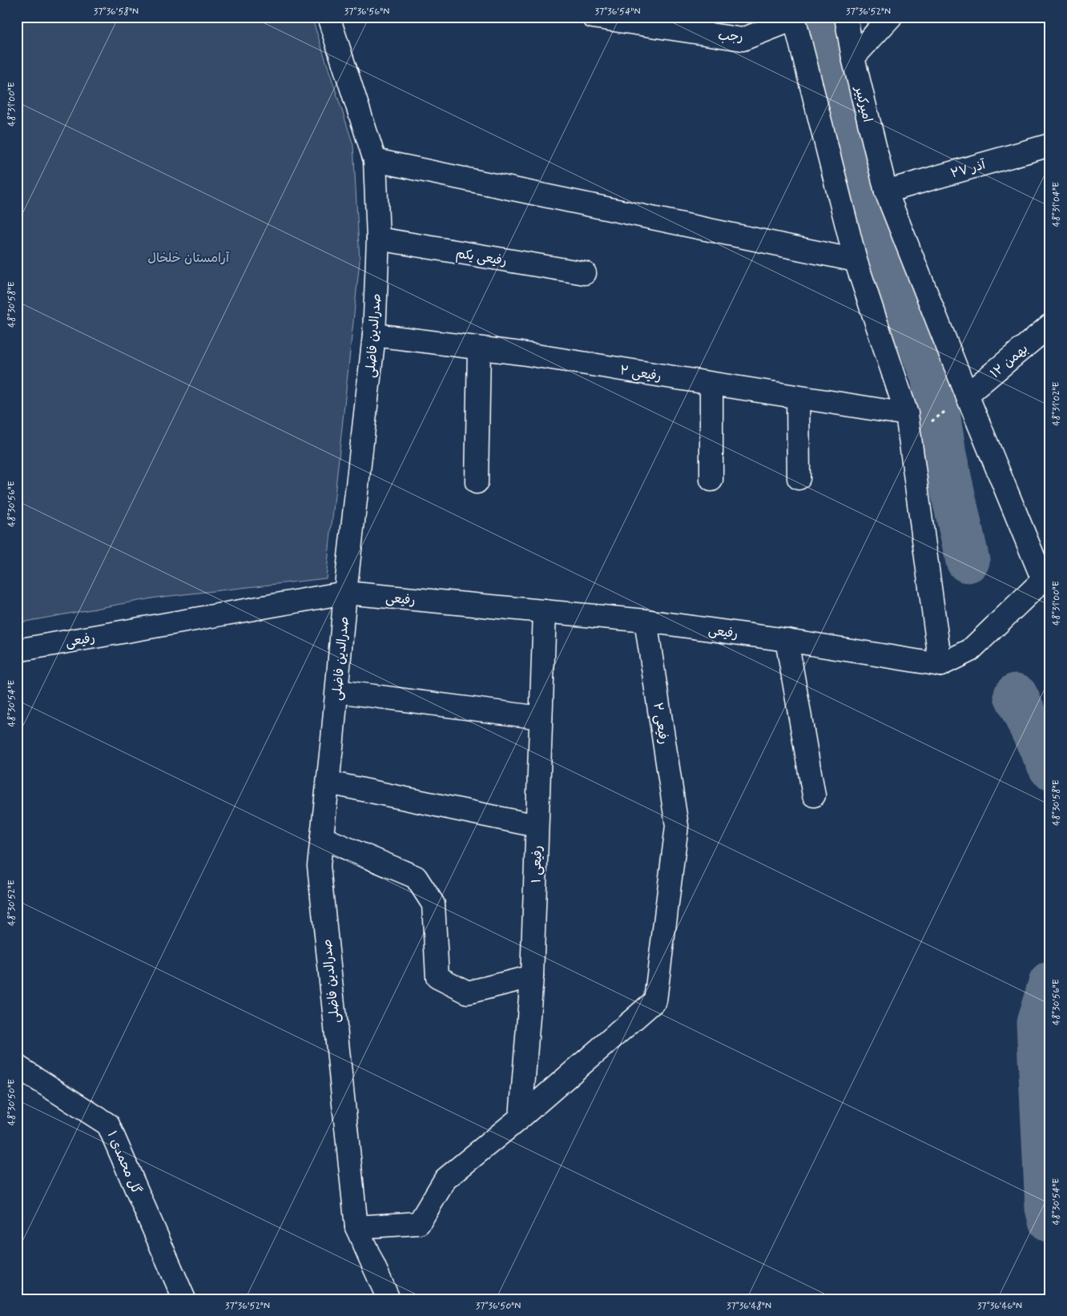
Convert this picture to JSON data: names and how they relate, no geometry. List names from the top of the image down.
{
  "streets": {
    "street": [
      "رجب",
      "امیرکبیر",
      "۲۷ آذر",
      "رفیعی یکم",
      "صدرالدین فاضلی",
      "۱۲ بهمن",
      "رفیعی ۲",
      "رفیعی",
      "رفیعی ۱",
      "گل محمدی ۱"
    ]
  },
  "crossings": [
    ["امیرکبیر", "۲۷ آذر"],
    ["امیرکبیر", "۱۲ بهمن"],
    ["رفیعی یکم", "صدرالدین فاضلی"],
    ["صدرالدین فاضلی", "رفیعی ۲"],
    ["صدرالدین فاضلی", "رفیعی"],
    ["رفیعی ۲", "رفیعی"],
    ["رفیعی ۲", "رفیعی ۱"],
    ["رفیعی", "رفیعی ۱"]
  ],
  "parks": ["آرامستان خلخال"],
  "coordinates": [
    "37°36'58\"N",
    "37°36'56\"N",
    "37°36'54\"N",
    "37°36'52\"N",
    "48°31'00\"E",
    "48°31'04\"E",
    "48°30'58\"E",
    "48°31'02\"E",
    "48°30'56\"E",
    "48°30'54\"E",
    "48°30'52\"E",
    "48°30'50\"E",
    "37°36'50\"N",
    "37°36'48\"N",
    "37°36'46\"N"
  ]
}
